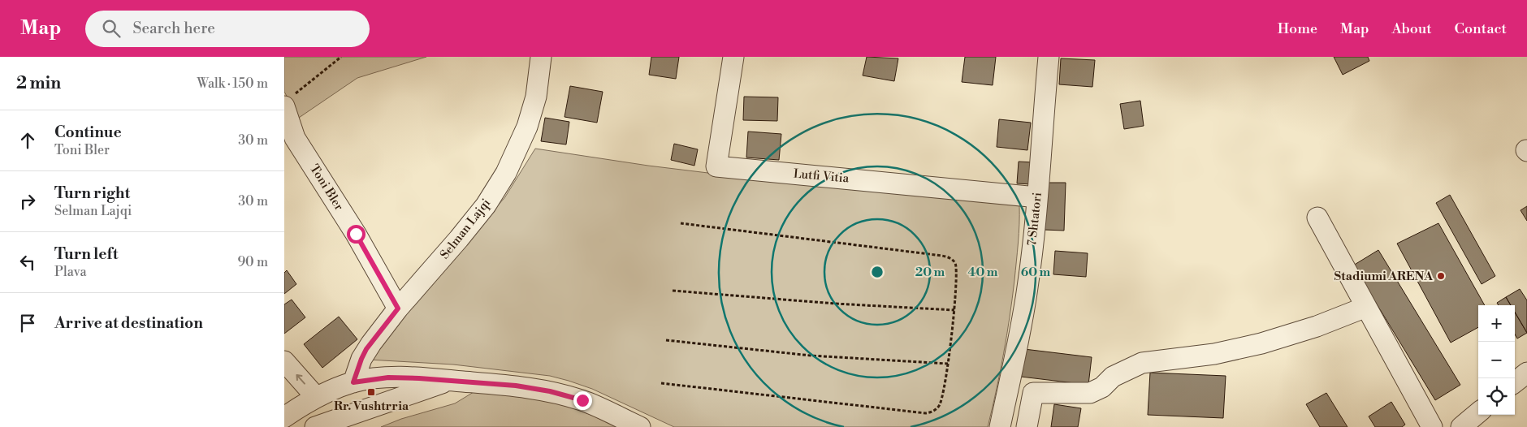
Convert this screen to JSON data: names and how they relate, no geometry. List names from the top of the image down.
{
  "streets": {
    "street": [
      "Lutfi Vitia",
      "Toni Bler",
      "7 Shtatori",
      "Selman Lajqi"
    ]
  },
  "crossings": [
    ["Lutfi Vitia", "7 Shtatori"],
    ["Toni Bler", "Selman Lajqi"]
  ],
  "places": {
    "other": ["Stadiumi ARENA"],
    "transit": ["Rr. Vushtrria"]
  },
  "page": {
    "header": "Map",
    "search": "Search here",
    "nav": [
      "Home",
      "Map",
      "About",
      "Contact"
    ],
    "heading": ["2 min", "Walk · 150 m"],
    "list": [
      ["Continue", "Toni Bler", "30 m"],
      ["Turn right", "Selman Lajqi", "30 m"],
      ["Turn left", "Plava", "90 m"],
      "Arrive at destination"
    ],
    "map_buttons": ["+", "−"]
  },
  "rings": ["20 m", "40 m", "60 m"]
}
